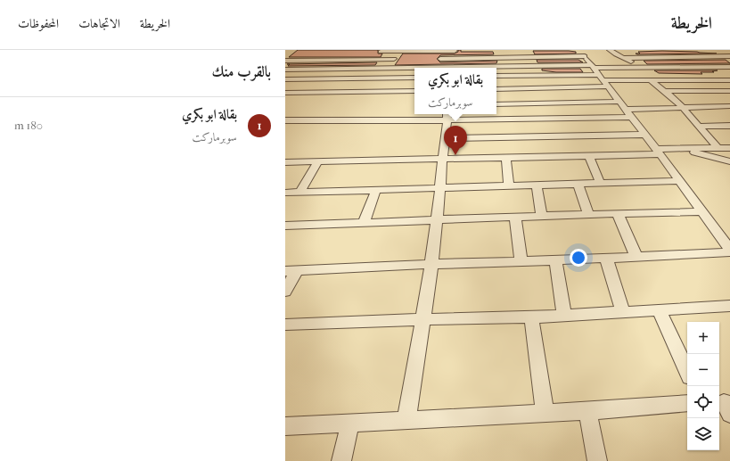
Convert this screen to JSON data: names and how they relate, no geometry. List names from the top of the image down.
{
  "page": {
    "header": "الخريطة",
    "nav": ["الخريطة", "الاتجاهات", "المحفوظات"],
    "heading": "بالقرب منك",
    "popup": ["بقالة ابو بكري", "سوبرماركت"],
    "list": [
      {
        "mark": "1",
        "name": "بقالة ابو بكري",
        "note": "سوبرماركت",
        "value": "180 m"
      }
    ],
    "pins": "1",
    "map_buttons": ["+", "−"]
  }
}
